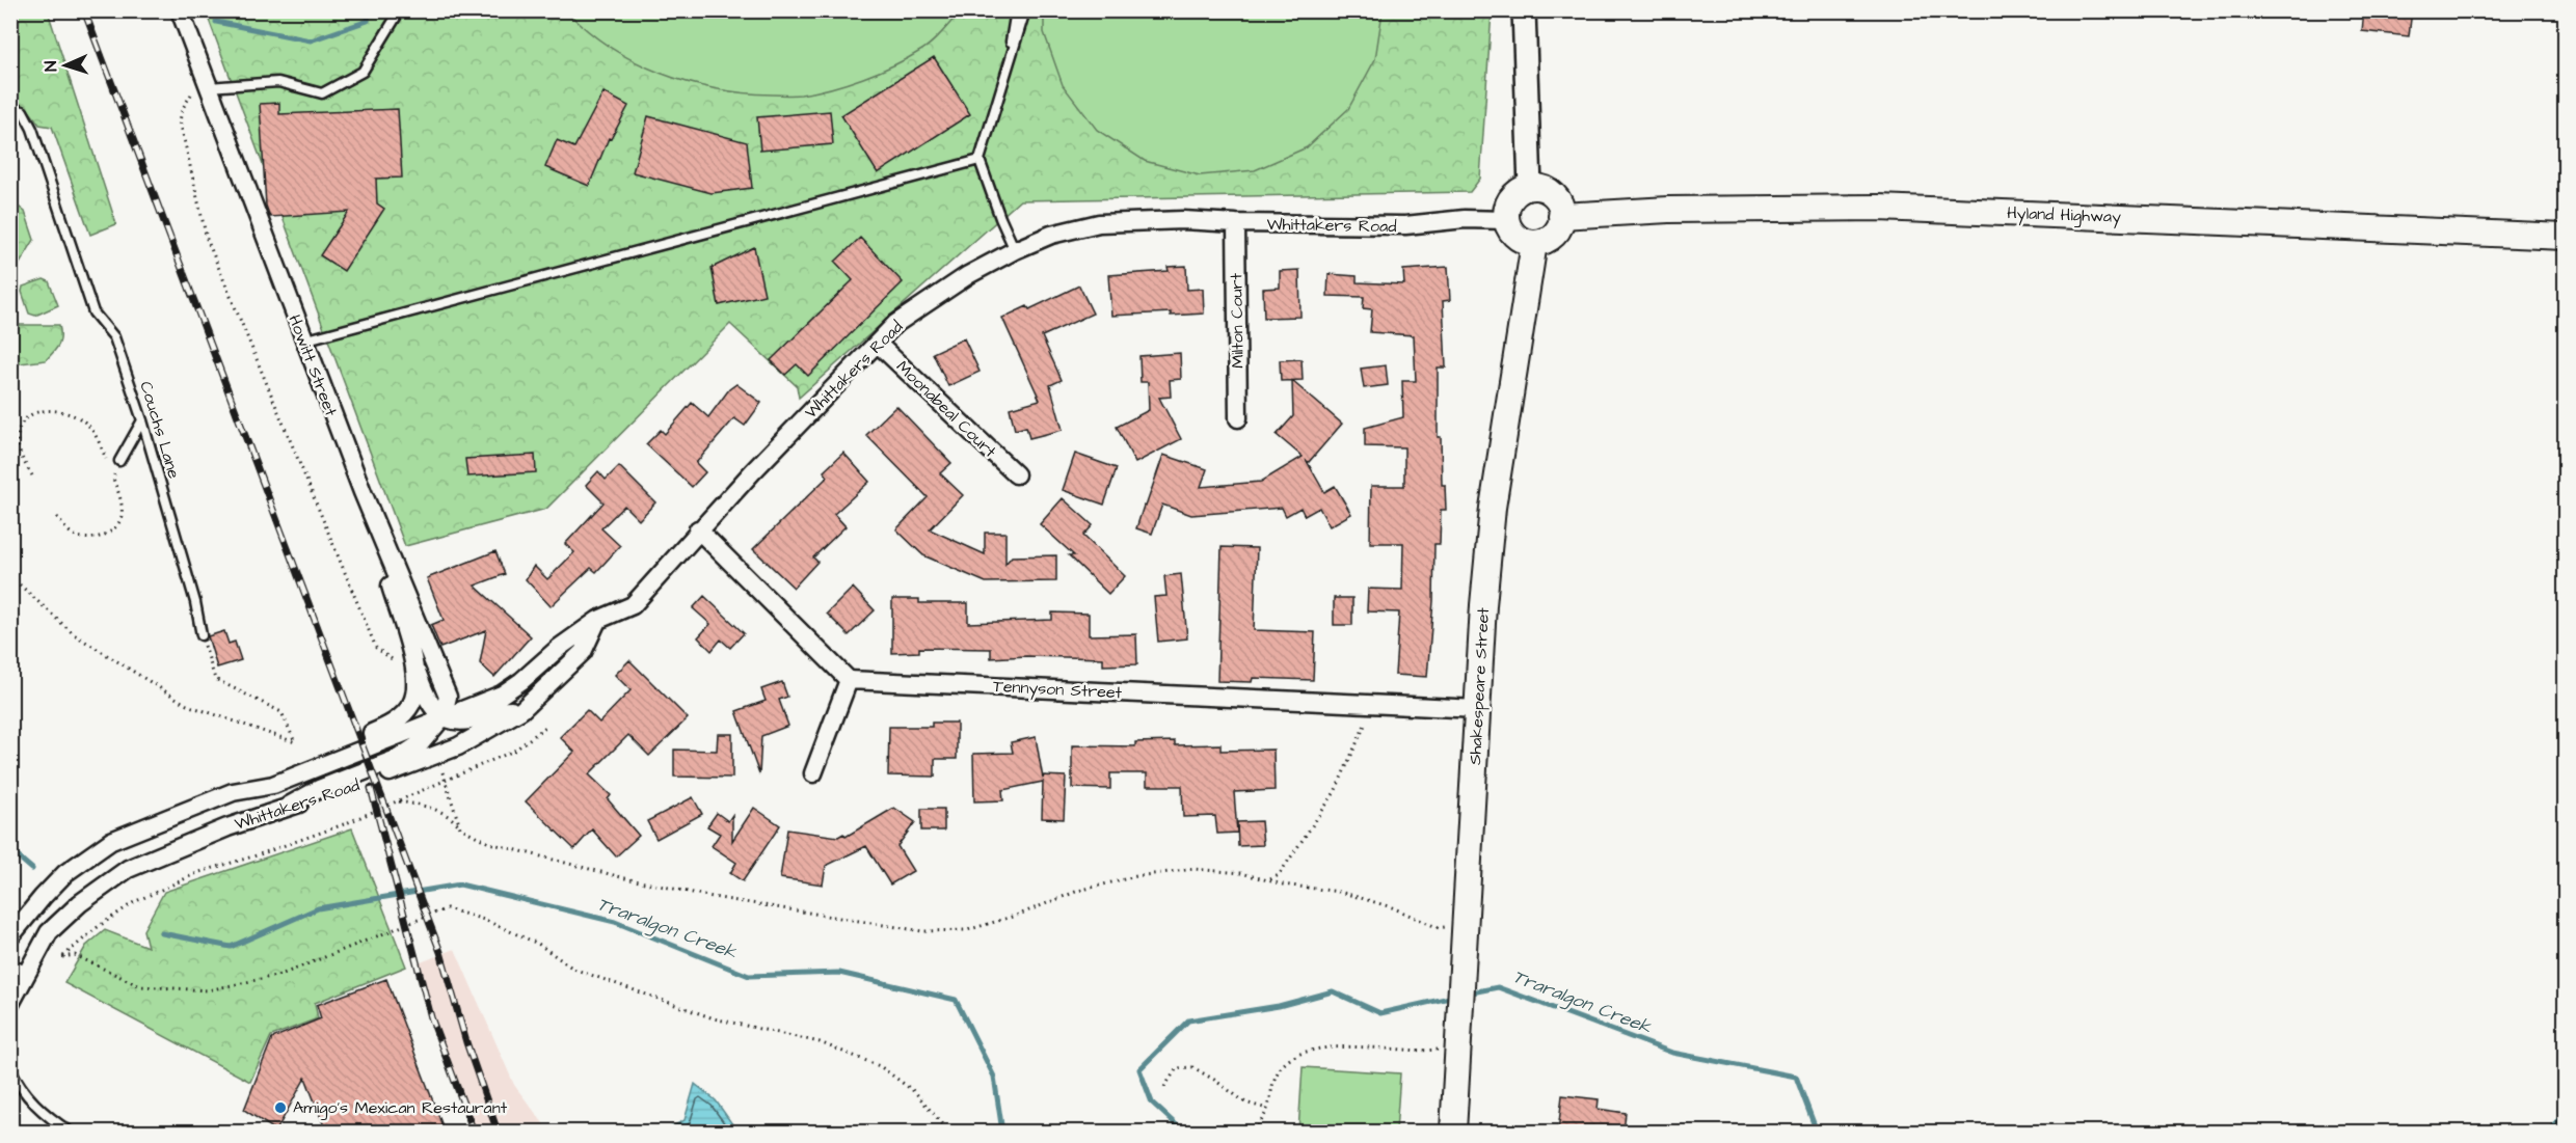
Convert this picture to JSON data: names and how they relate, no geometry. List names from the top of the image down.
{
  "streets": {
    "main road": ["Hyland Highway", "Shakespeare Street"],
    "street": [
      "Whittakers Road",
      "Milton Court",
      "Howitt Street",
      "Moonabeal Court",
      "Tennyson Street"
    ],
    "lane": ["Couchs Lane"]
  },
  "crossings": [
    ["Hyland Highway", "Whittakers Road"],
    ["Hyland Highway", "Shakespeare Street"],
    ["Whittakers Road", "Milton Court"],
    ["Whittakers Road", "Moonabeal Court"],
    ["Whittakers Road", "Shakespeare Street"],
    ["Shakespeare Street", "Tennyson Street"]
  ],
  "water": ["Traralgon Creek"],
  "places": ["Amigo's Mexican Restaurant"],
  "north": "left"
}
